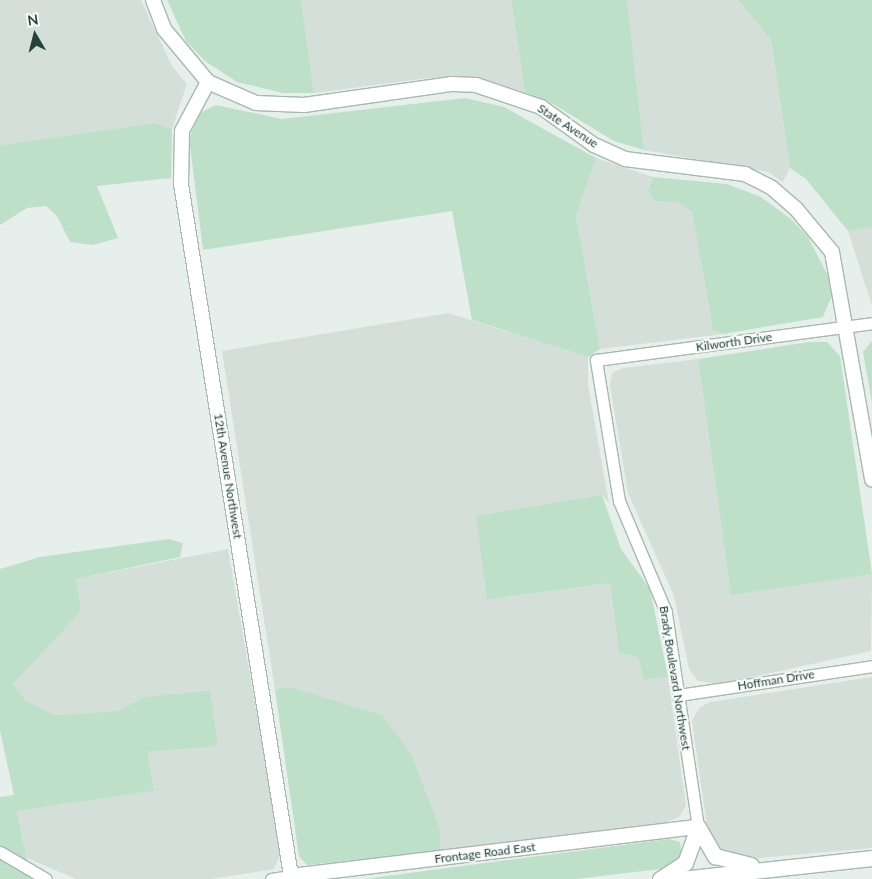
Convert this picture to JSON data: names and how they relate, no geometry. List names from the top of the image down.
{
  "streets": {
    "street": [
      "State Avenue",
      "Kilworth Drive",
      "12th Avenue Northwest",
      "Brady Boulevard Northwest",
      "Hoffman Drive",
      "Frontage Road East"
    ]
  },
  "crossings": [
    ["State Avenue", "Kilworth Drive"],
    ["State Avenue", "12th Avenue Northwest"],
    ["Kilworth Drive", "Brady Boulevard Northwest"],
    ["12th Avenue Northwest", "Frontage Road East"],
    ["Brady Boulevard Northwest", "Hoffman Drive"],
    ["Brady Boulevard Northwest", "Frontage Road East"]
  ],
  "north": "top"
}
